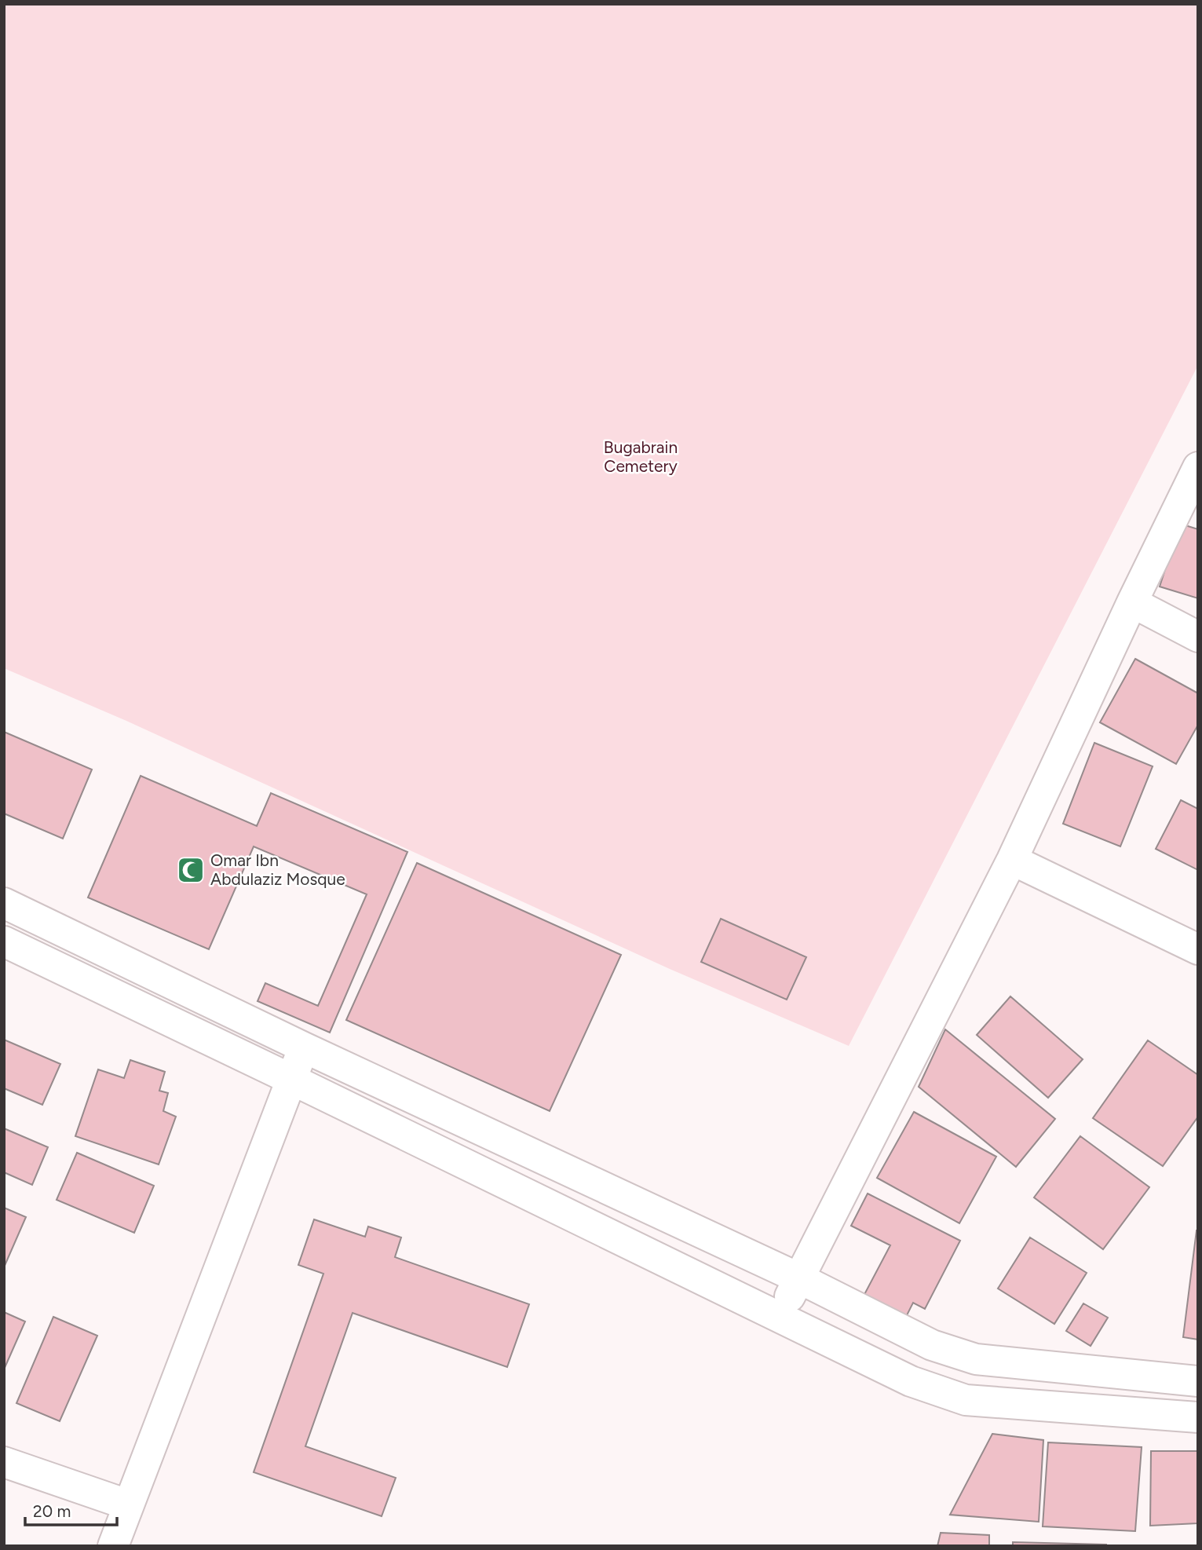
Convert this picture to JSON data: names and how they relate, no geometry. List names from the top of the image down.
{
  "parks": ["Bugabrain Cemetery"],
  "places": {
    "mosque": ["Omar Ibn Abdulaziz Mosque"]
  },
  "scale_bar": "20 m"
}
